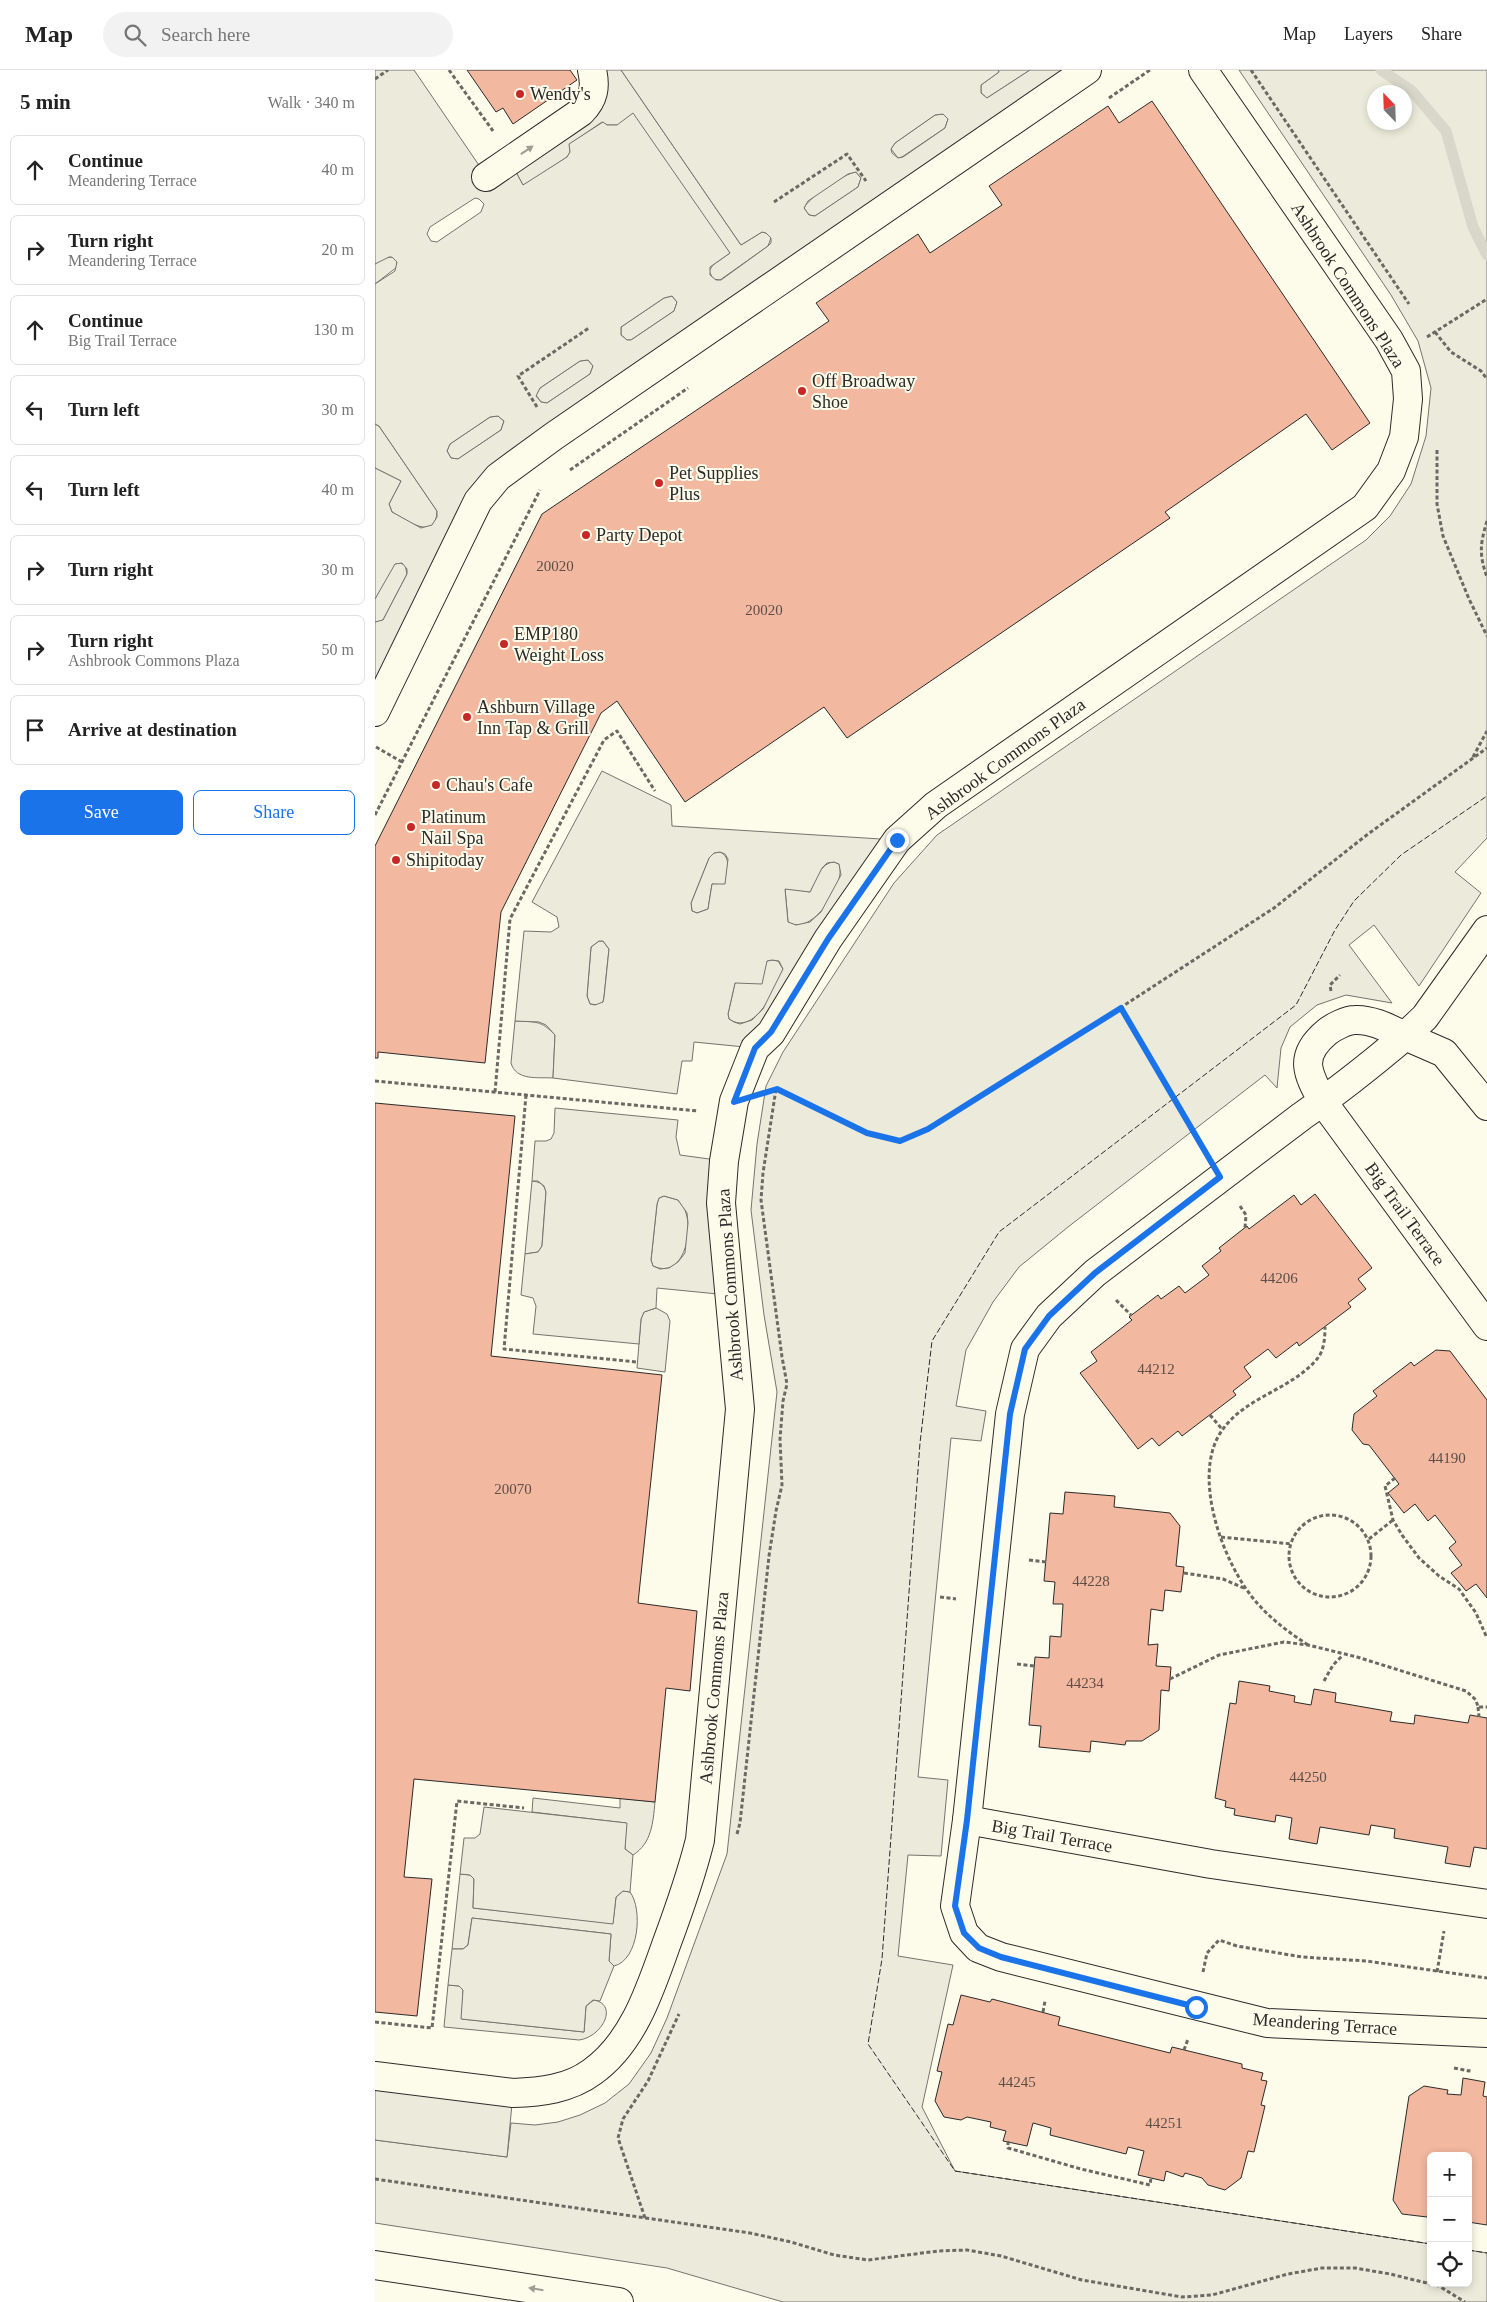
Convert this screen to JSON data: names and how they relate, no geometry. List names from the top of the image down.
{
  "streets": {
    "street": ["Ashbrook Commons Plaza", "Big Trail Terrace", "Meandering Terrace"]
  },
  "crossings": [
    ["Big Trail Terrace", "Meandering Terrace"]
  ],
  "places": [
    "Wendy's",
    "Off Broadway Shoe",
    "Pet Supplies Plus",
    "Party Depot",
    "EMP180 Weight Loss",
    "Ashburn Village Inn Tap & Grill",
    "Chau's Cafe",
    "Platinum Nail Spa",
    "Shipitoday"
  ],
  "house_numbers": [
    "20020",
    "20020",
    "44206",
    "44212",
    "44190",
    "20070",
    "44228",
    "44234",
    "44250",
    "44245",
    "44251"
  ],
  "north": "top left",
  "page": {
    "header": "Map",
    "search": "Search here",
    "nav": ["Map", "Layers", "Share"],
    "heading": ["5 min", "Walk · 340 m"],
    "list": [
      ["Continue", "Meandering Terrace", "40 m"],
      ["Turn right", "Meandering Terrace", "20 m"],
      ["Continue", "Big Trail Terrace", "130 m"],
      ["Turn left", "30 m"],
      ["Turn left", "40 m"],
      ["Turn right", "30 m"],
      ["Turn right", "Ashbrook Commons Plaza", "50 m"],
      "Arrive at destination"
    ],
    "buttons": ["Save", "Share"],
    "map_buttons": ["+", "−"]
  }
}
